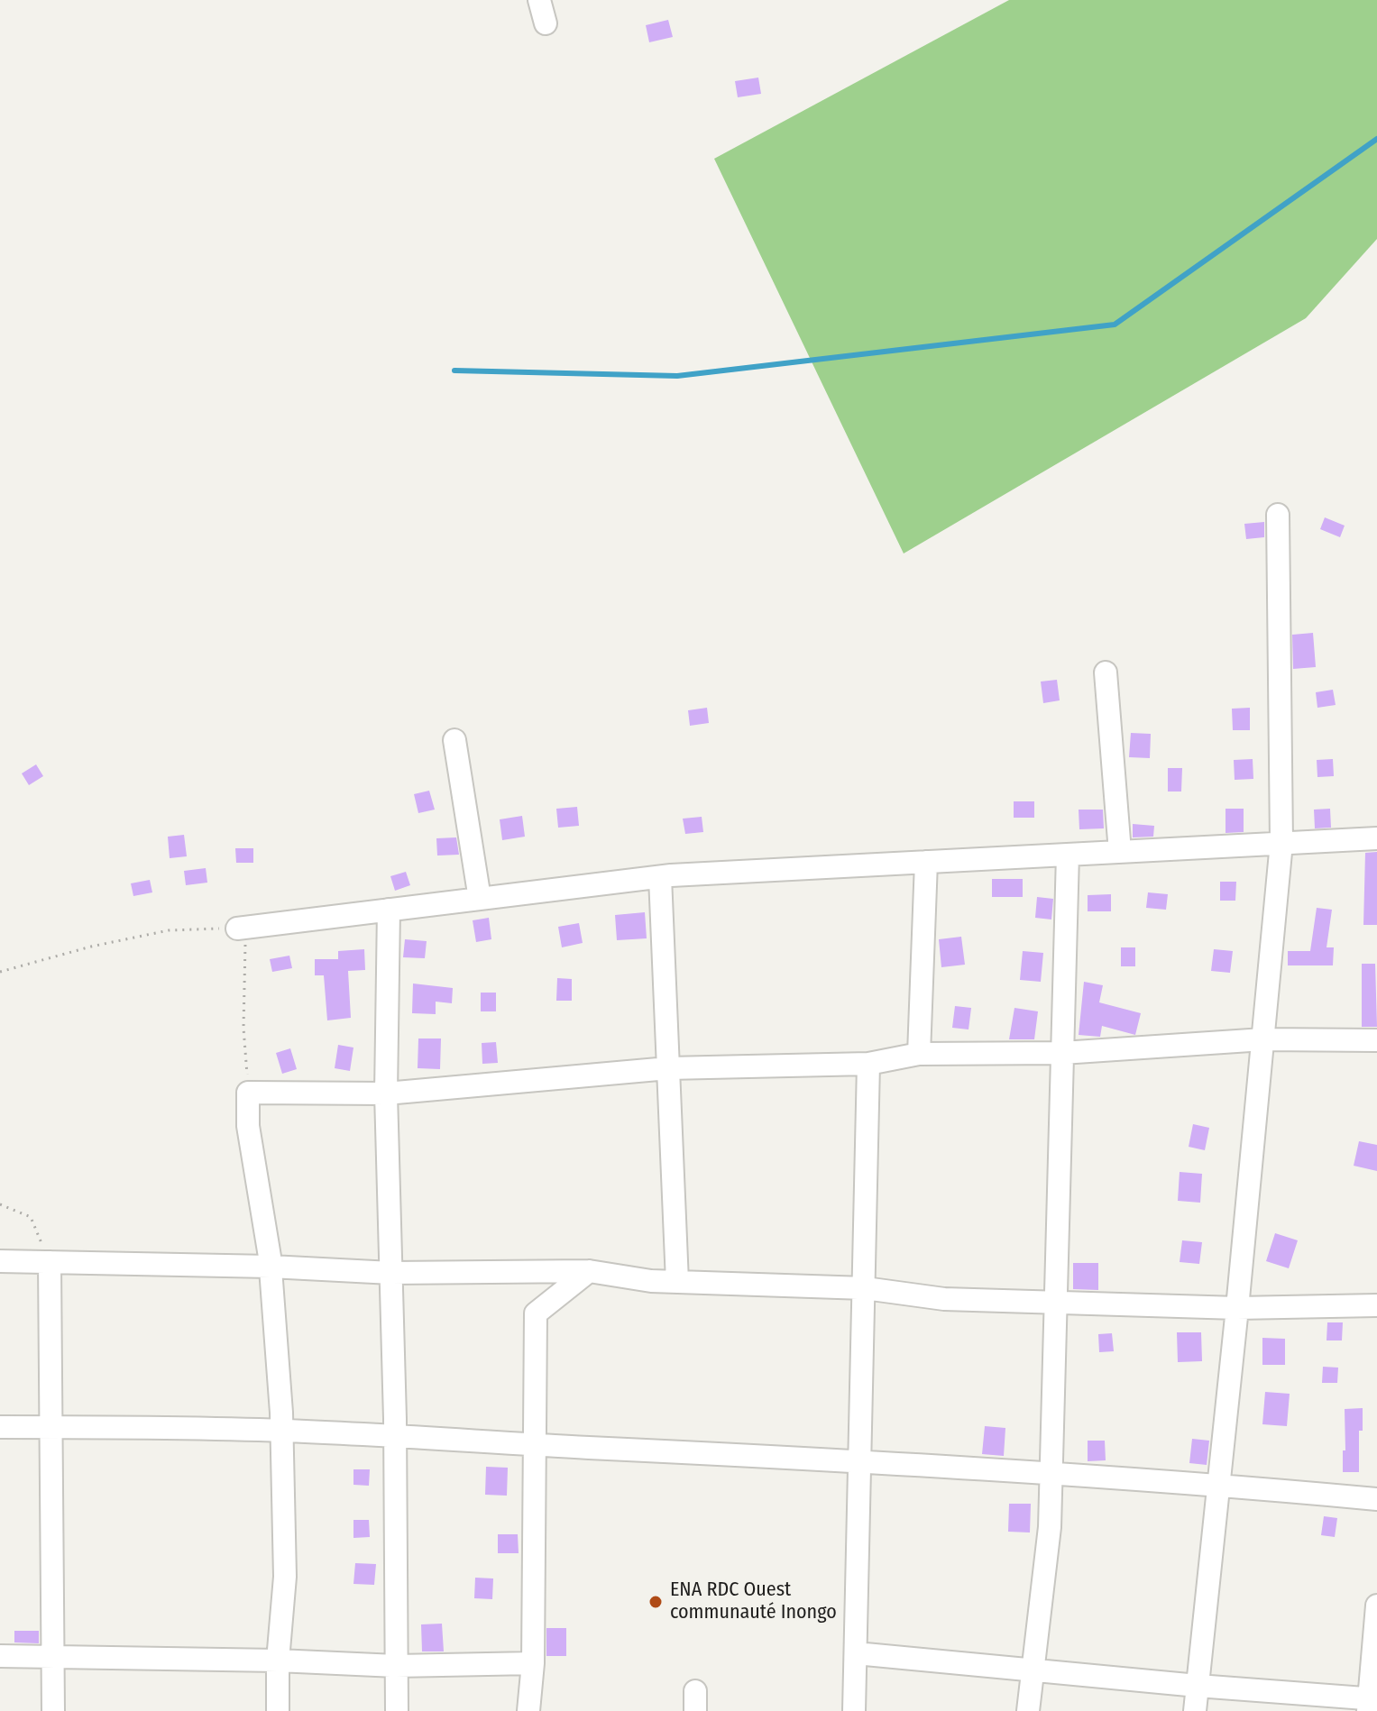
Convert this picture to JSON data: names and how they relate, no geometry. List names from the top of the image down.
{
  "places": ["ENA RDC Ouest communauté Inongo"]
}
